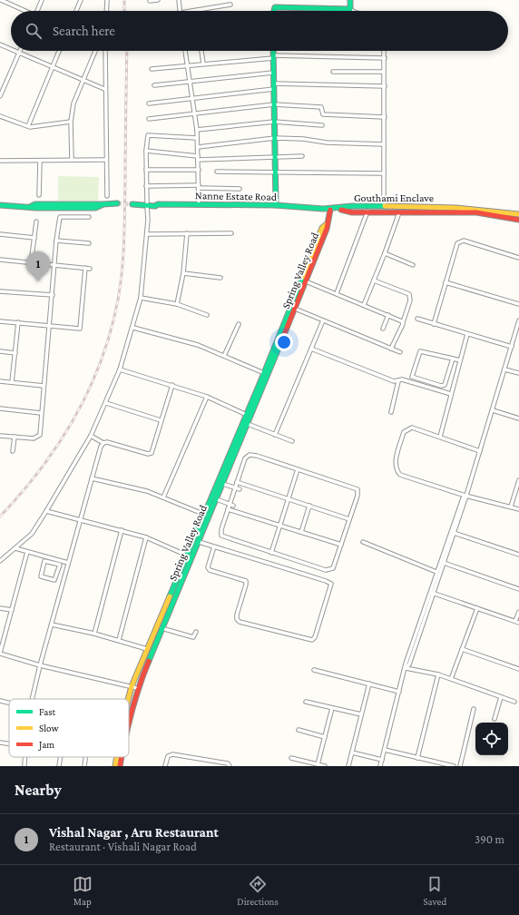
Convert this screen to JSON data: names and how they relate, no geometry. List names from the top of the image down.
{
  "streets": {
    "street": ["Nanne Estate Road", "Gouthami Enclave", "Spring Valley Road"]
  },
  "crossings": [
    ["Nanne Estate Road", "Gouthami Enclave"]
  ],
  "legend": ["Fast", "Slow", "Jam"],
  "page": {
    "search": "Search here",
    "pins": "1",
    "heading": "Nearby",
    "list": [
      {
        "mark": "1",
        "name": "Vishal Nagar , Aru Restaurant",
        "note": "Restaurant · Vishali Nagar Road",
        "value": "390 m"
      }
    ],
    "nav": ["Map", "Directions", "Saved"]
  }
}
